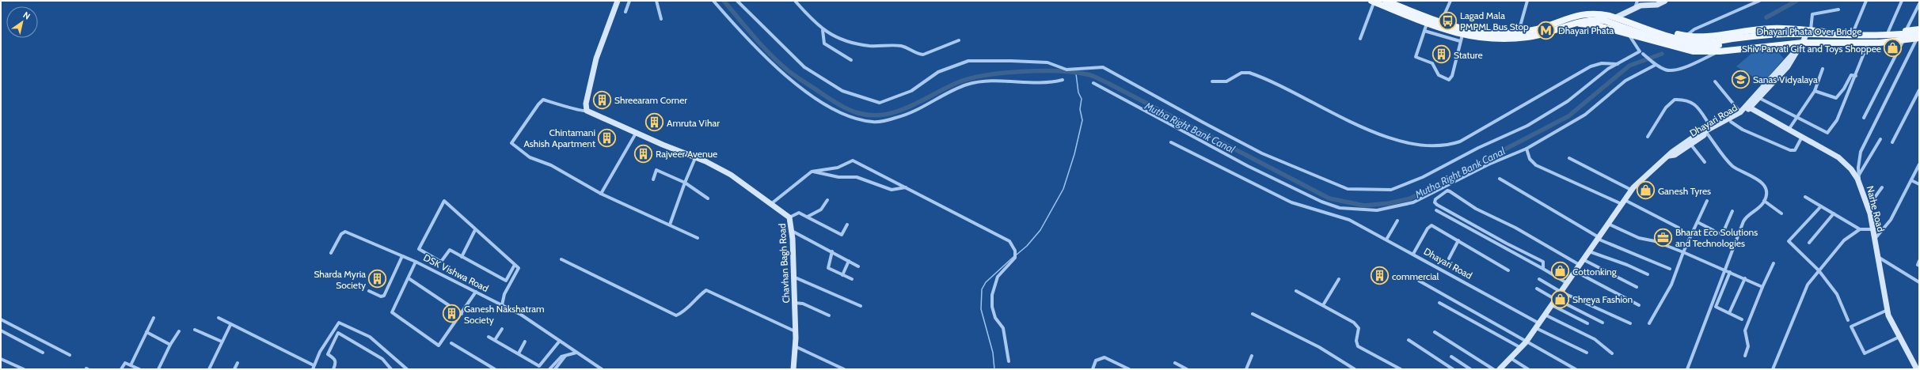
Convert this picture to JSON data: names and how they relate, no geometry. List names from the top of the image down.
{
  "streets": {
    "main road": ["Dhayari Phata Over Bridge"],
    "street": [
      "Dhayari Road",
      "Narhe Road",
      "Chavhan Bagh Road",
      "DSK Vishwa Road"
    ]
  },
  "crossings": [
    ["Dhayari Road", "Narhe Road"]
  ],
  "water": ["Mutha Right Bank Canal"],
  "places": {
    "bus stop": ["Lagad Mala PMPML Bus Stop"],
    "metro station": ["Dhayari Phata"],
    "shop": [
      "Shiv Parvati Gift and Toys Shoppee",
      "Ganesh Tyres",
      "Cottonking",
      "Shreya Fashion"
    ],
    "building": [
      "Stature",
      "Shreearam Corner",
      "Amruta Vihar",
      "Chintamani Ashish Apartment",
      "Rajveer Avenue",
      "commercial",
      "Sharda Myria Society",
      "Ganesh Nakshatram Society"
    ],
    "school or university": ["Sanas Vidyalaya"],
    "office": ["Bharat Eco Solutions and Technologies"]
  },
  "north": "top right"
}
